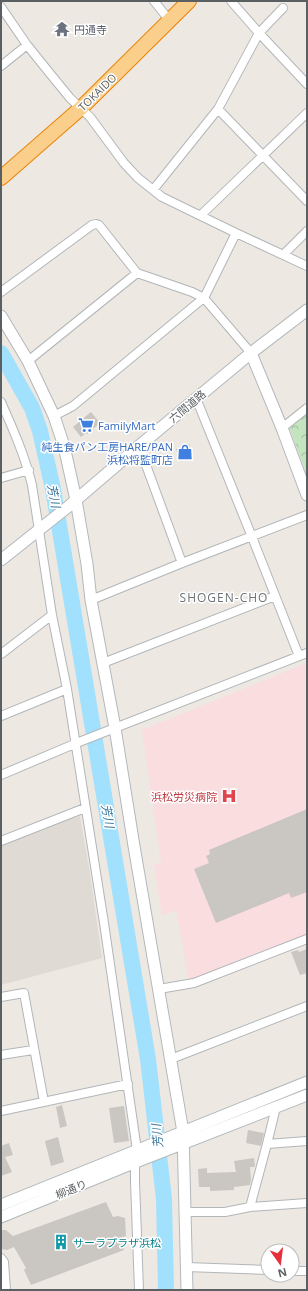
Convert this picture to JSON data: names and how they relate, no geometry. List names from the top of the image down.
{
  "streets": {
    "highway": ["TOKAIDO"],
    "street": ["六間道路", "柳通り"]
  },
  "districts": ["SHOGEN-CHO"],
  "water": ["芳川"],
  "places": {
    "temple": ["円通寺"],
    "supermarket": ["FamilyMart"],
    "shop": ["純生食パン工房HARE/PAN 浜松将監町店"],
    "hospital": ["浜松労災病院"],
    "building": ["サーラプラザ浜松"]
  },
  "north": "bottom"
}
